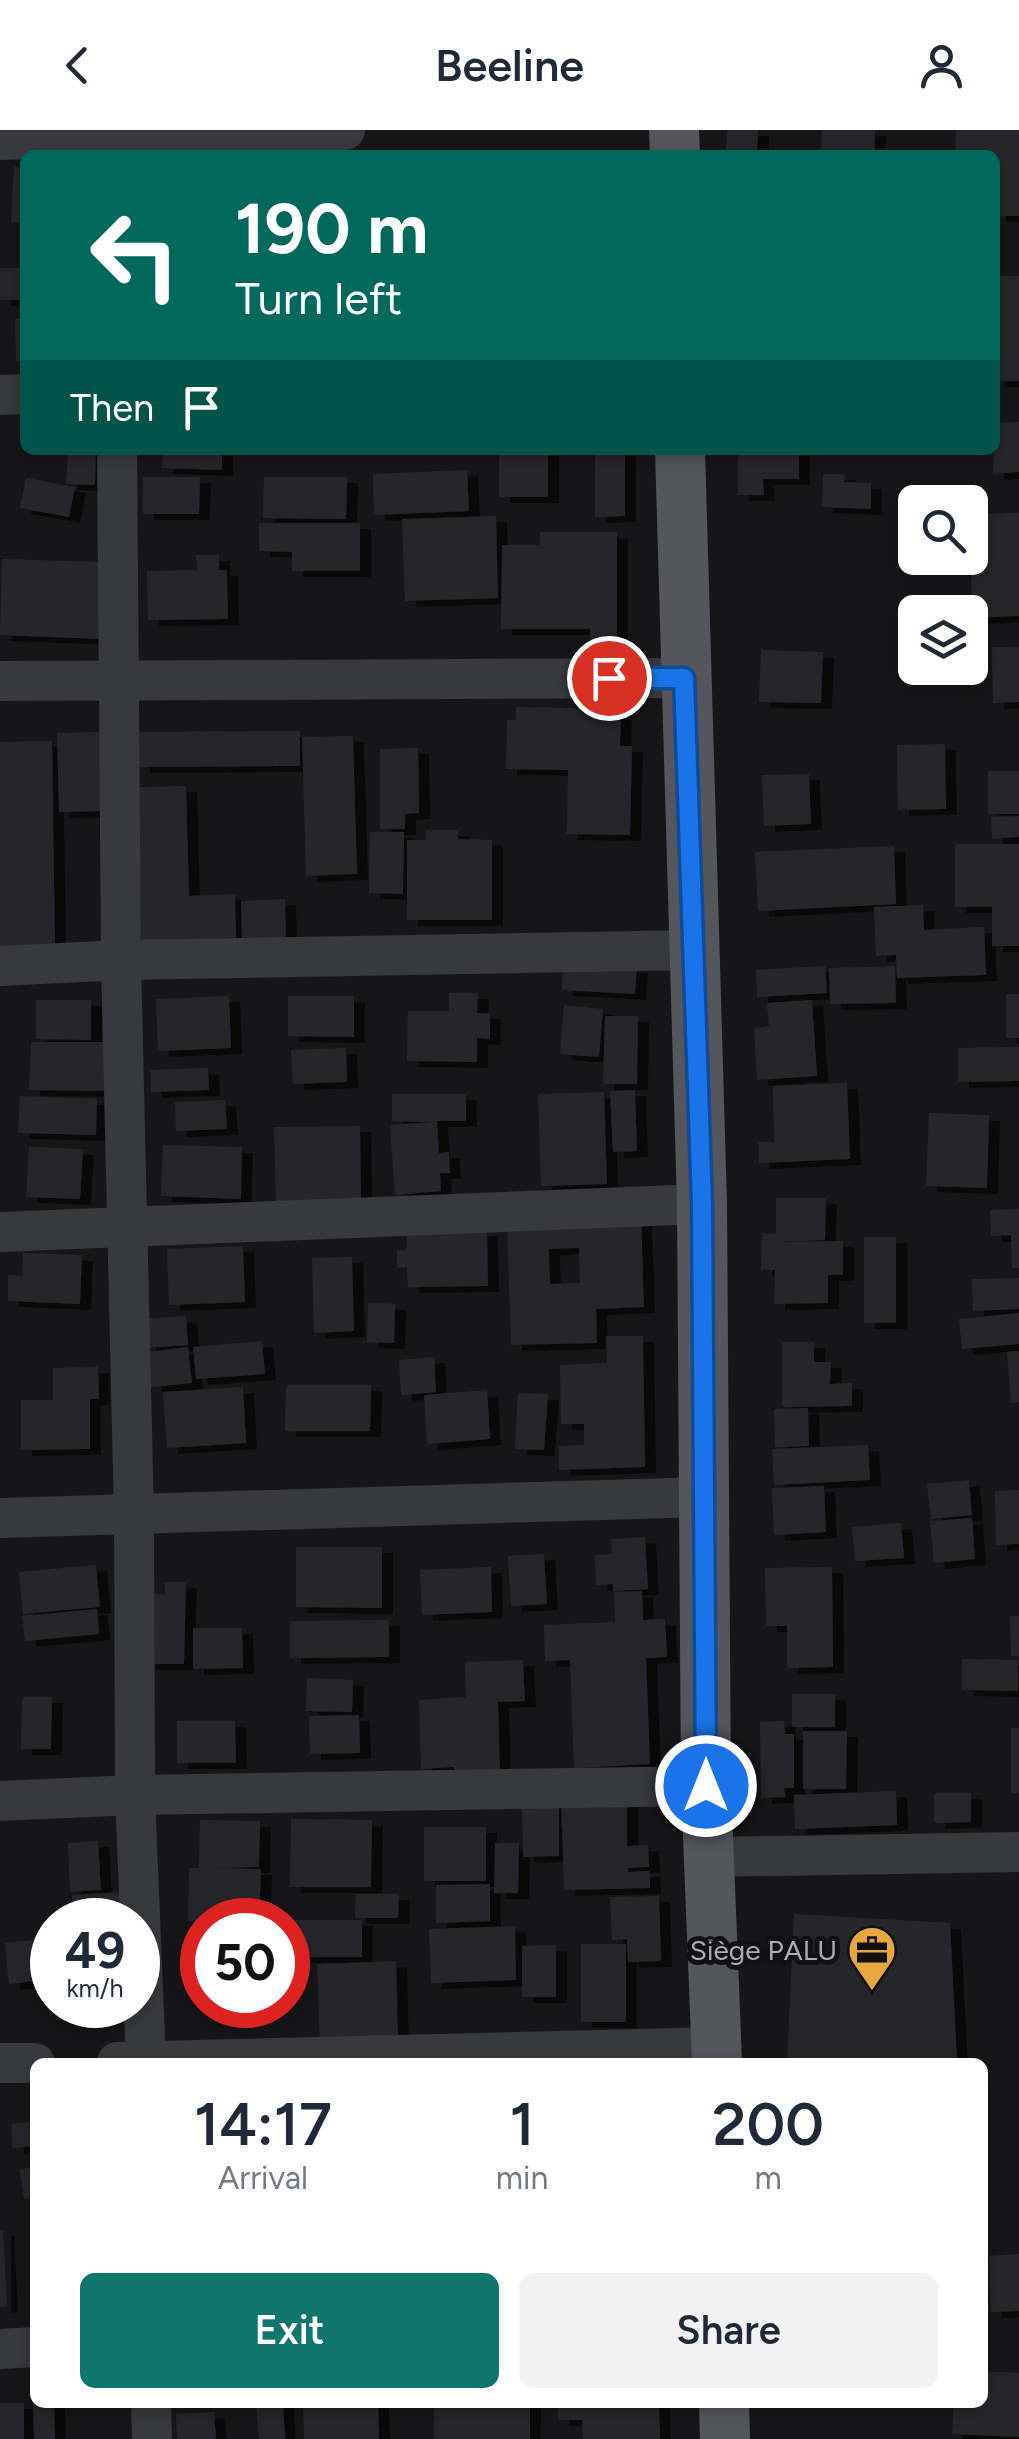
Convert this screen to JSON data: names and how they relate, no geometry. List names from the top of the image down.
{
  "places": {
    "office": ["Siège PALU"]
  },
  "page": {
    "header": "Beeline",
    "turn": ["190 m", "Turn left"],
    "then": "Then",
    "speed": "49 km/h",
    "limit": "50",
    "eta": [
      "14:17",
      "Arrival",
      "1",
      "min",
      "200",
      "m"
    ],
    "buttons": ["Exit", "Share"]
  }
}
